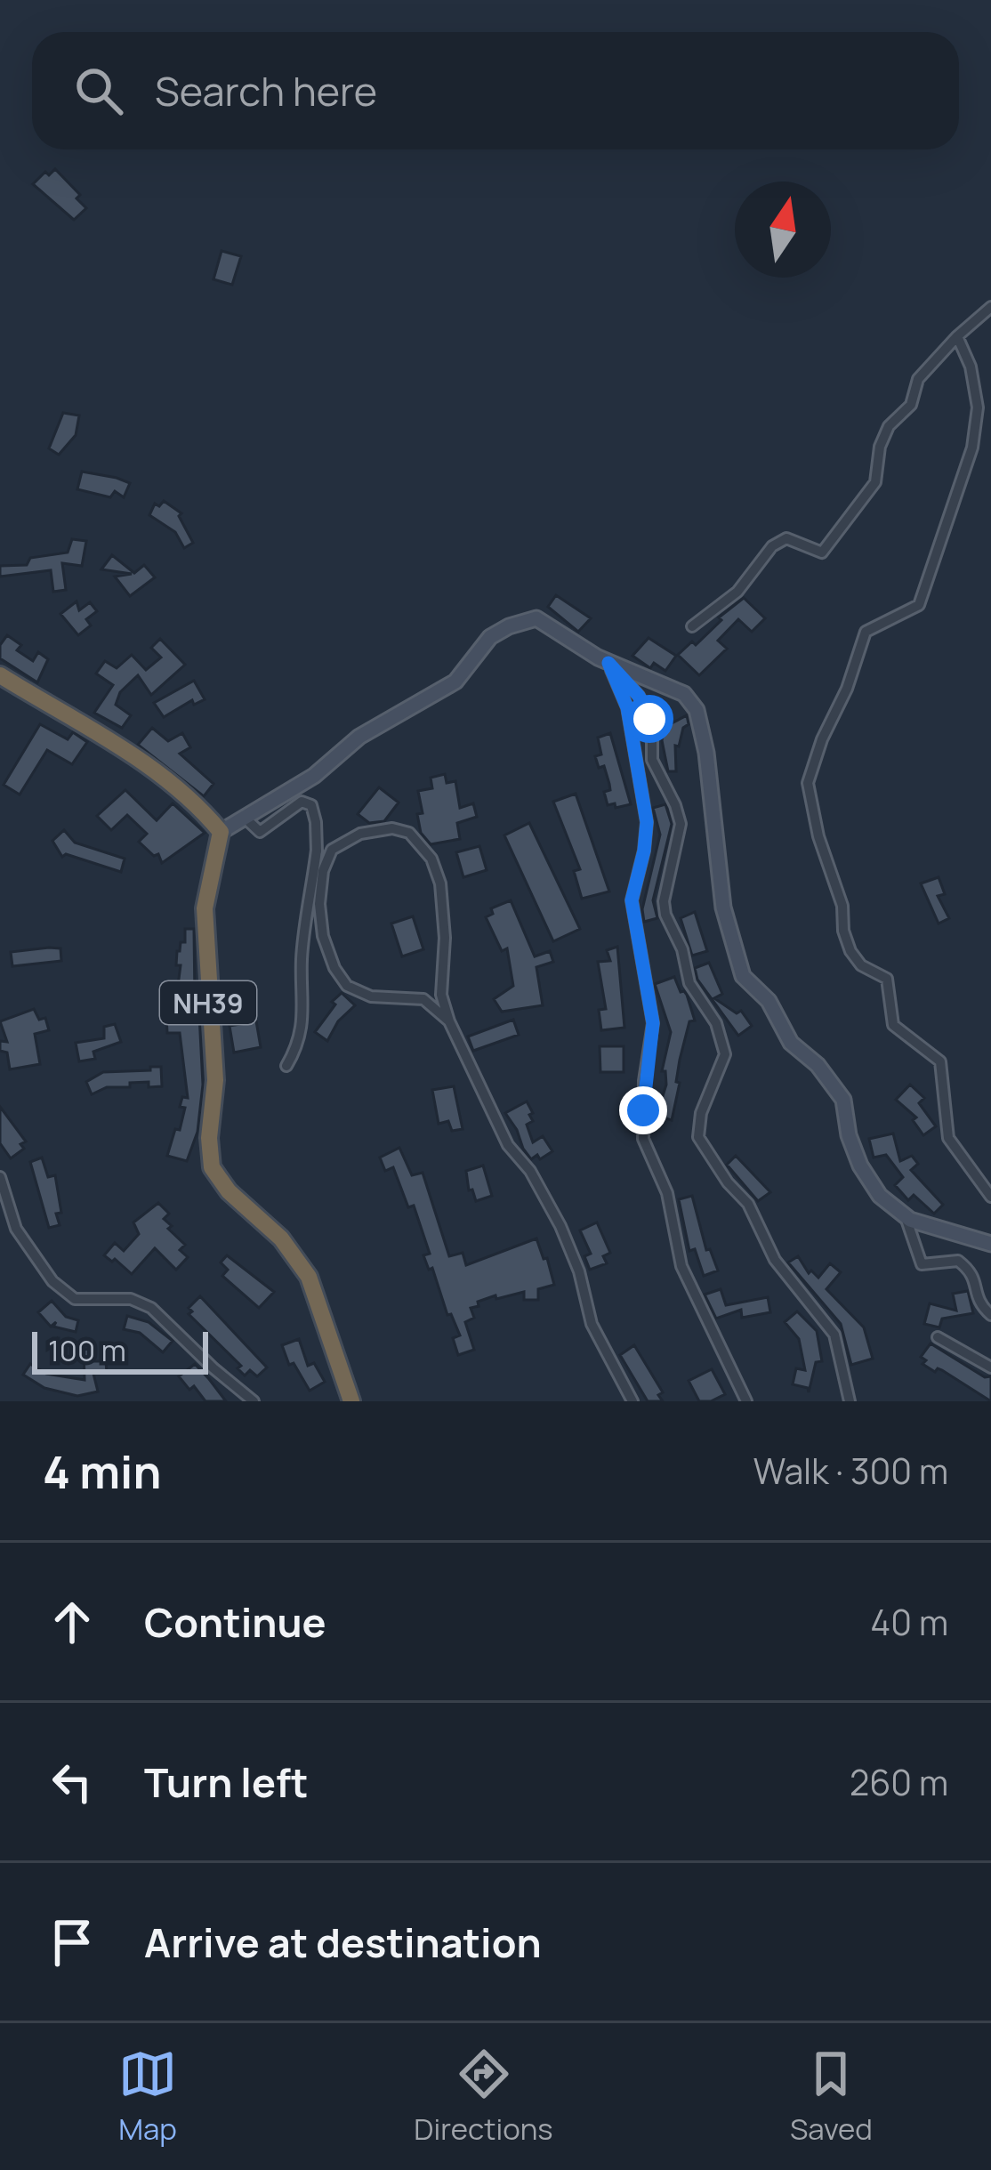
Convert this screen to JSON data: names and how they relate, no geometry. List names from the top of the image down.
{
  "streets": {
    "highway": ["NH39"]
  },
  "scale_bar": "100 m",
  "north": "top",
  "page": {
    "search": "Search here",
    "scale": "100 m",
    "heading": ["4 min", "Walk · 300 m"],
    "list": [
      ["Continue", "40 m"],
      ["Turn left", "260 m"],
      "Arrive at destination"
    ],
    "nav": ["Map", "Directions", "Saved"]
  }
}
